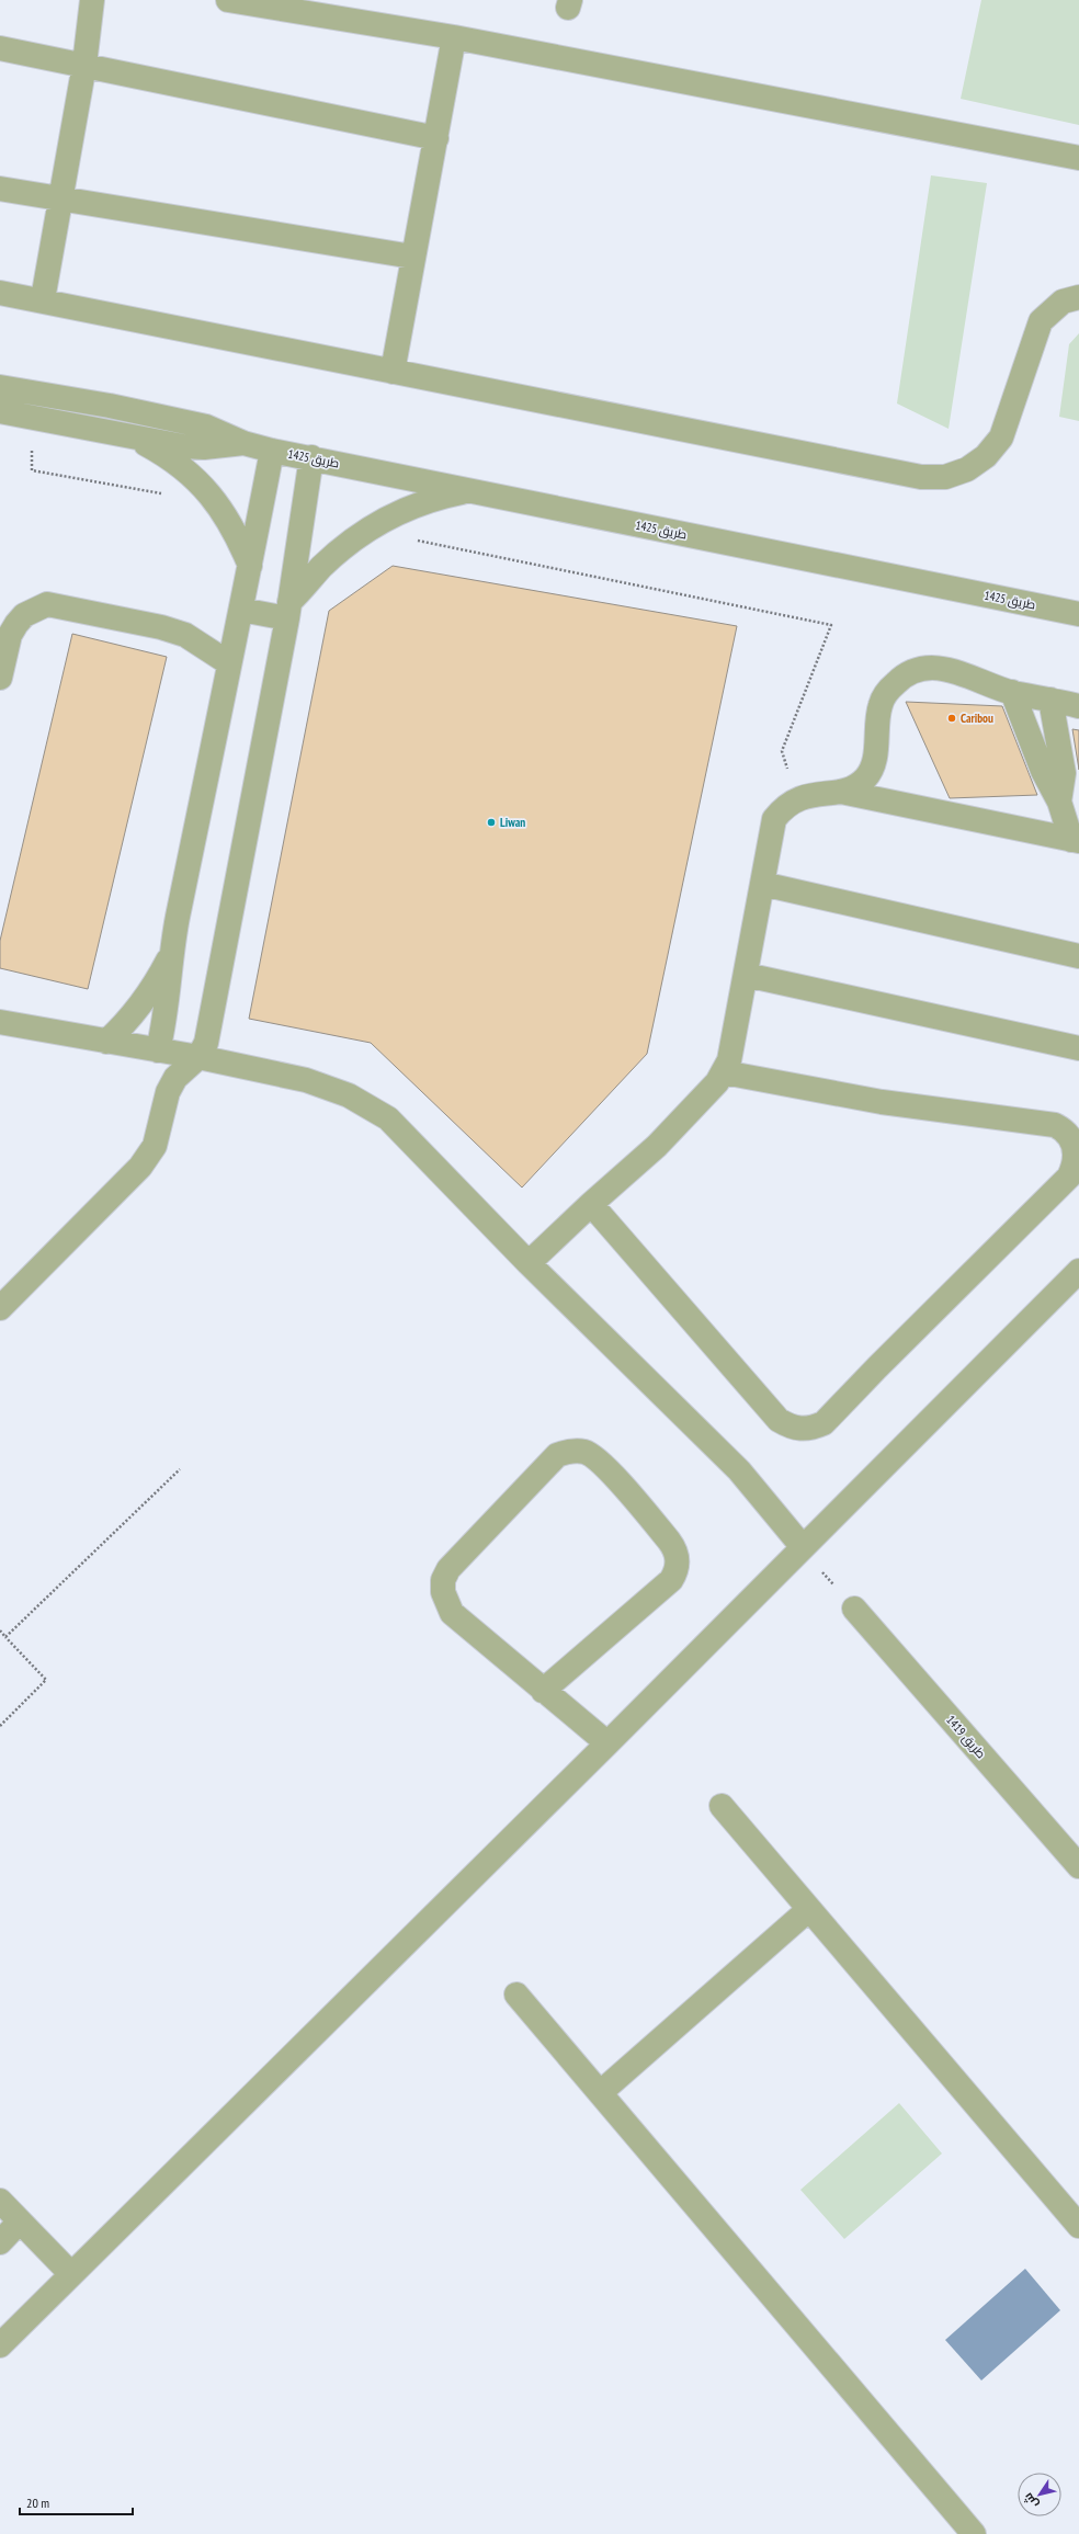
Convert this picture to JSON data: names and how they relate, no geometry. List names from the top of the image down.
{
  "streets": {
    "street": ["طريق 1425", "طريق 1419"]
  },
  "places": ["Caribou", "Liwan"],
  "scale_bar": "20 m",
  "north": "bottom left"
}
